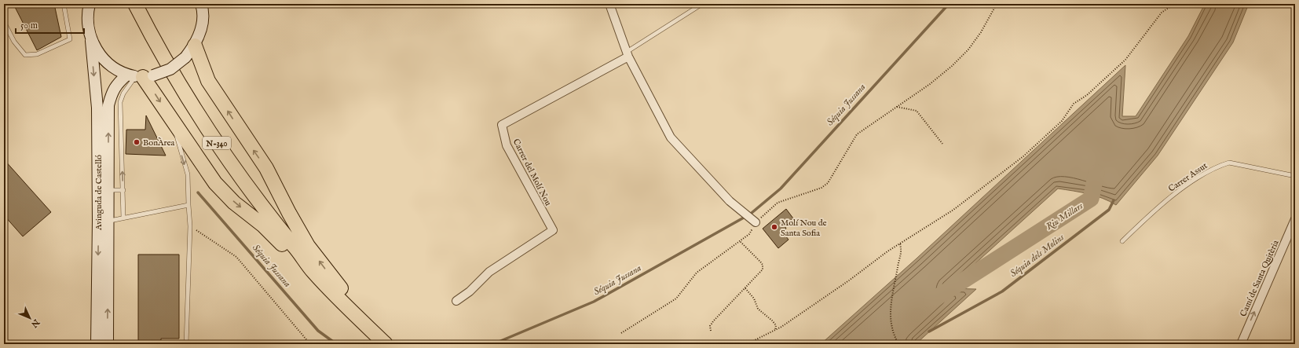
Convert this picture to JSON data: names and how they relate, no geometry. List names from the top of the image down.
{
  "streets": {
    "highway": ["N-340"],
    "main road": ["Avinguda de Castelló"],
    "street": ["Carrer del Molí Nou", "Camí de Santa Quitèria"],
    "lane": ["Carrer Assut"]
  },
  "one_way": ["Camí de Santa Quitèria"],
  "water": ["Séquia Jussana", "Riu Millars", "Séquia dels Molins"],
  "places": ["BonÀrea", "Molí Nou de Santa Sofia"],
  "scale_bar": "50 m",
  "north": "bottom right"
}
